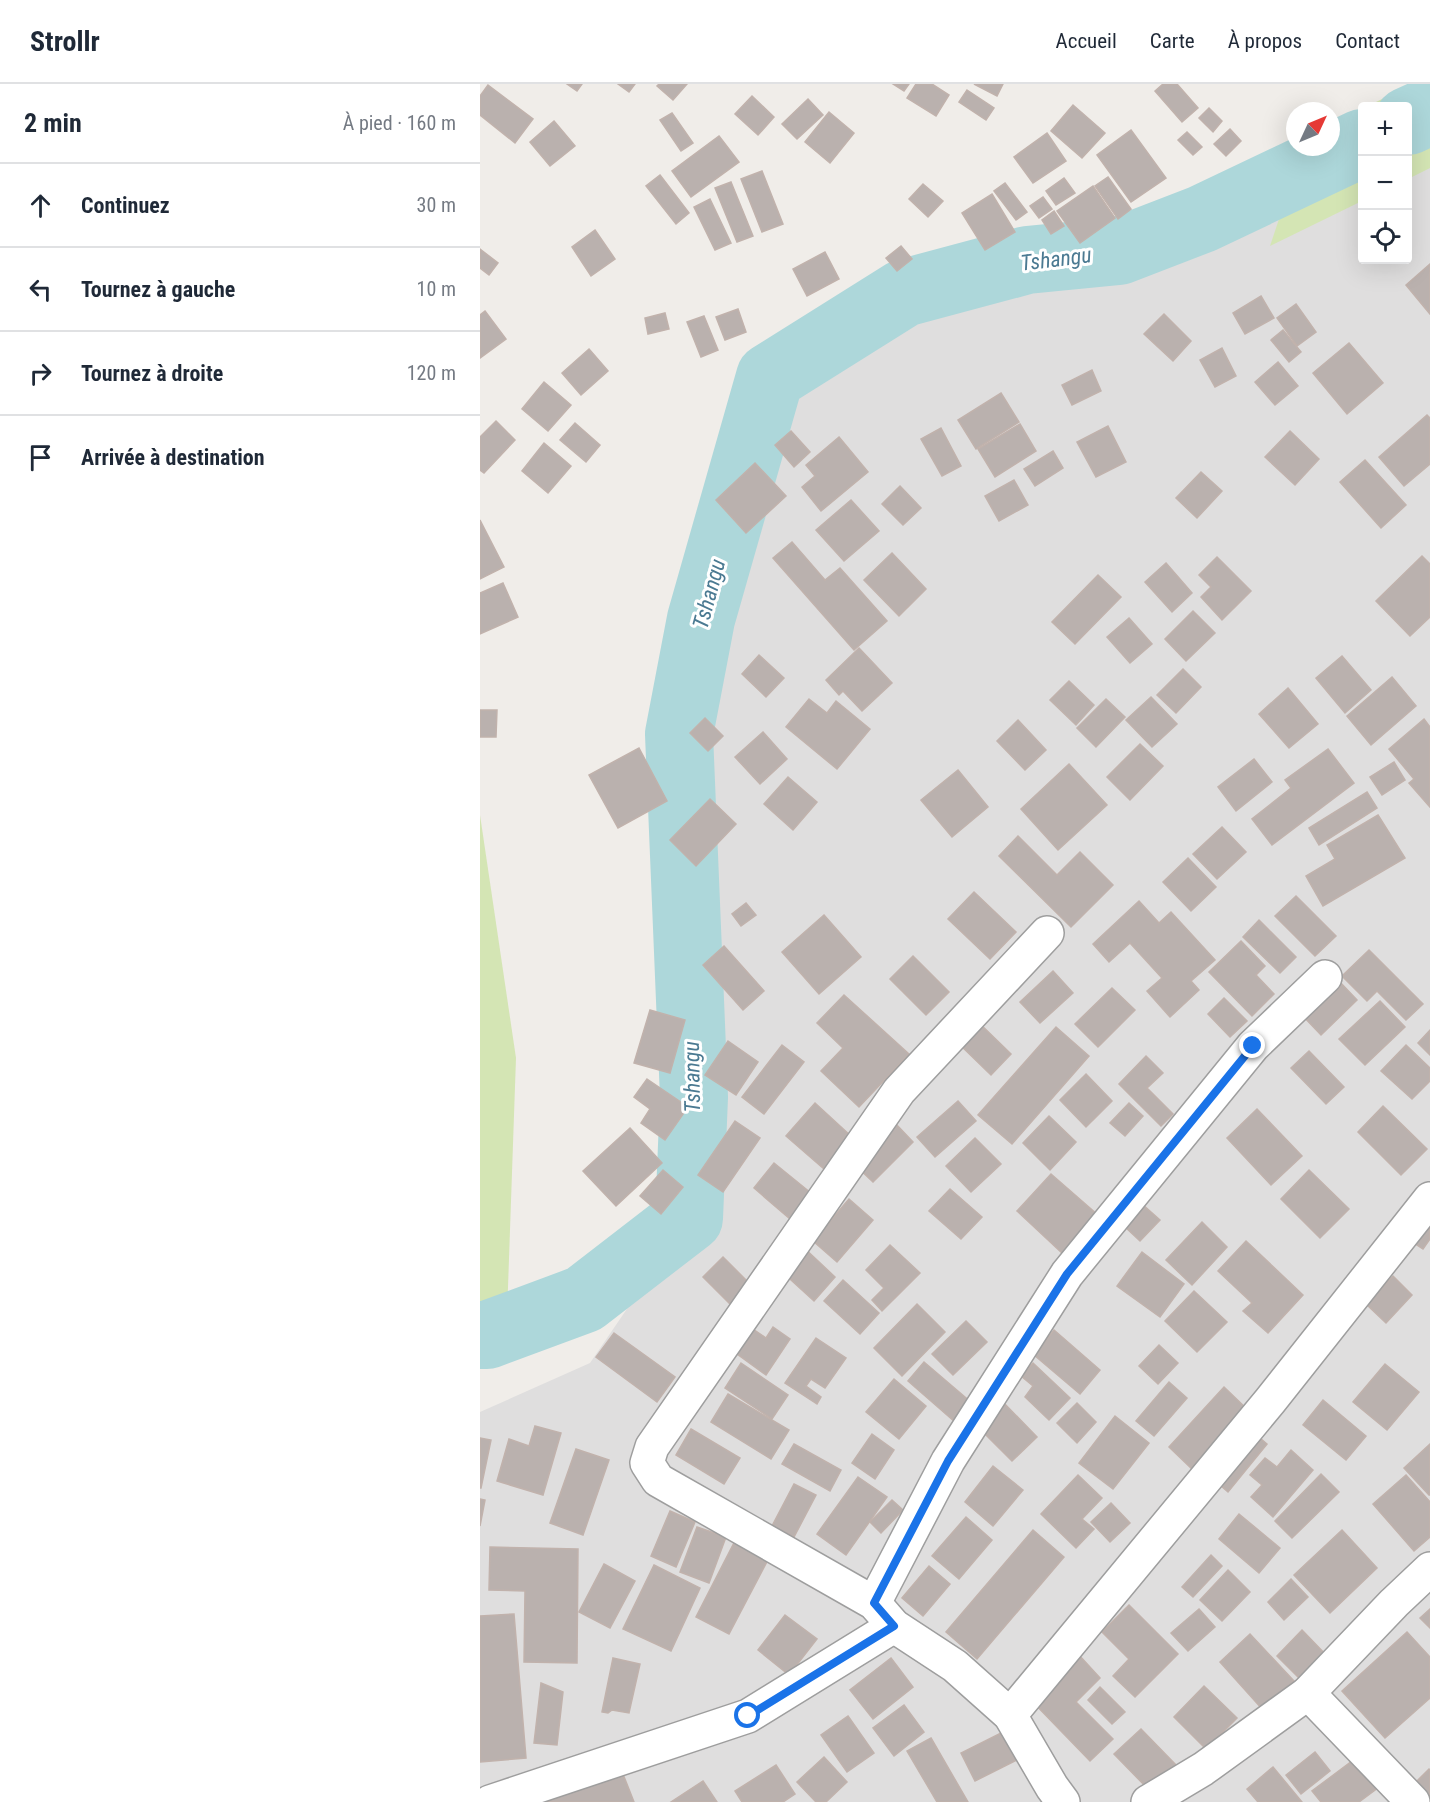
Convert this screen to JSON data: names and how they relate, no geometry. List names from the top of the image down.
{
  "water": ["Tshangu"],
  "north": "top right",
  "page": {
    "header": "Strollr",
    "nav": [
      "Accueil",
      "Carte",
      "À propos",
      "Contact"
    ],
    "heading": ["2 min", "À pied · 160 m"],
    "map_buttons": ["+", "−"],
    "list": [
      ["Continuez", "30 m"],
      ["Tournez à gauche", "10 m"],
      ["Tournez à droite", "120 m"],
      "Arrivée à destination"
    ]
  }
}
